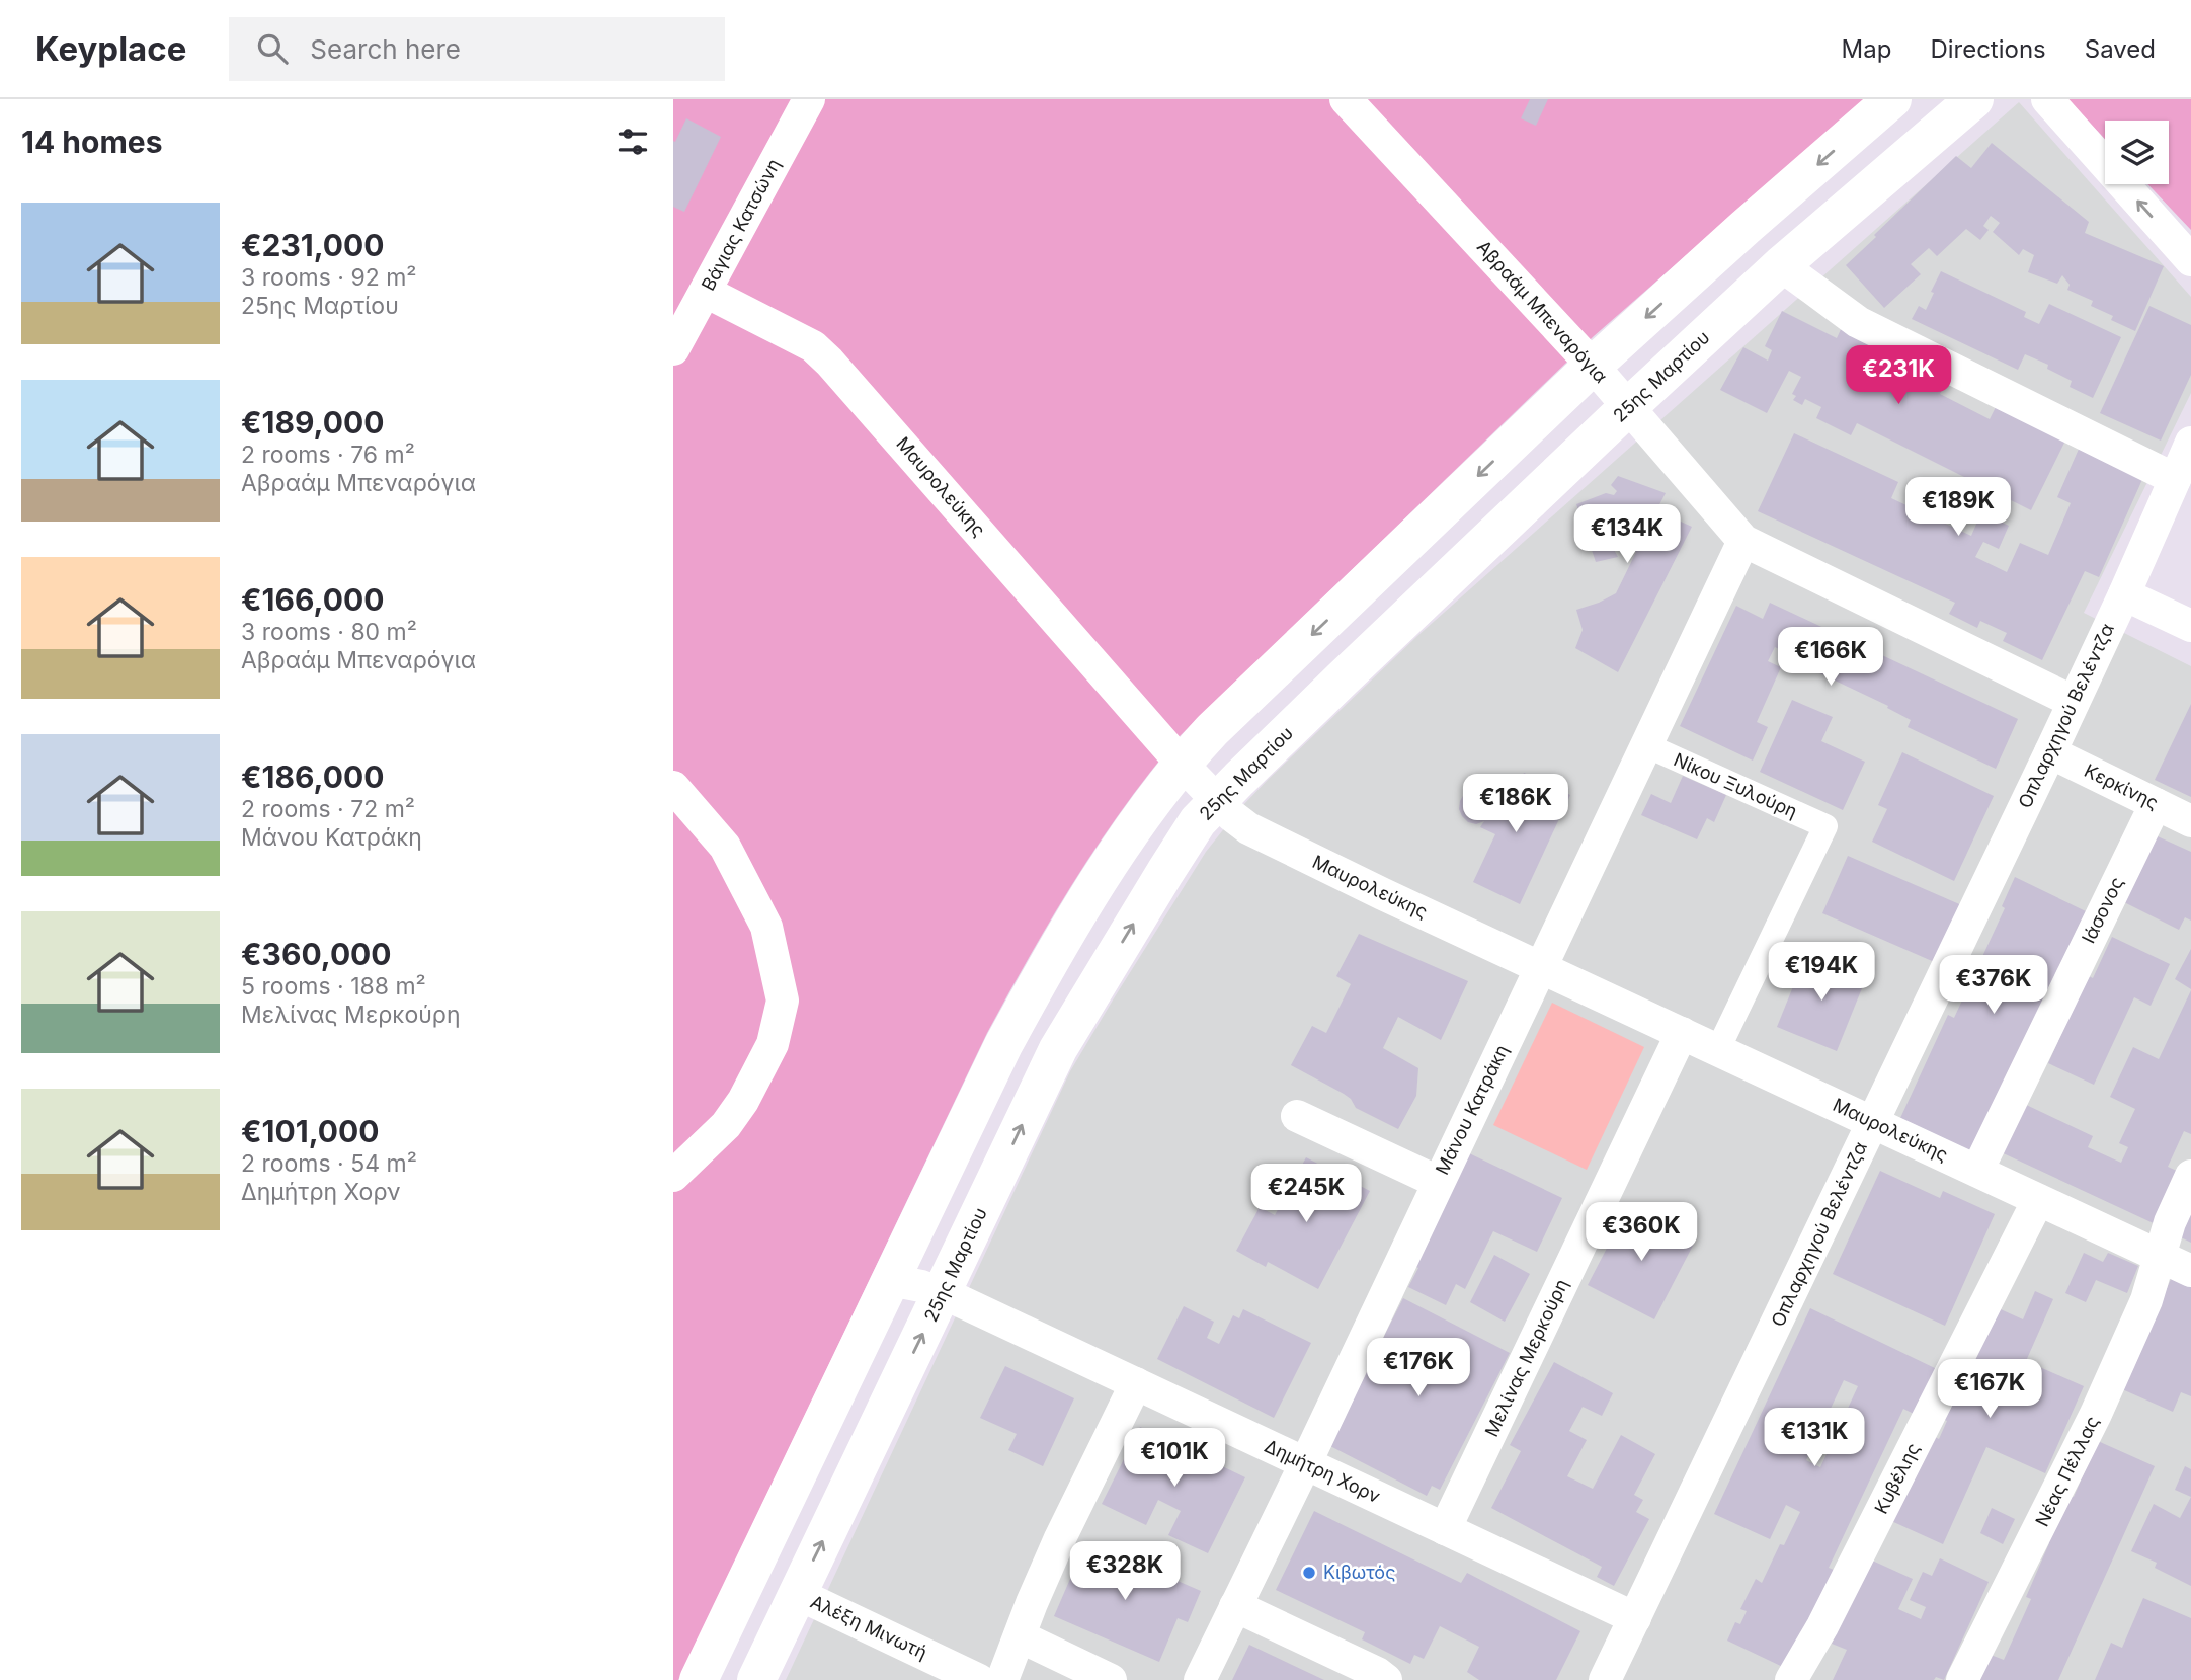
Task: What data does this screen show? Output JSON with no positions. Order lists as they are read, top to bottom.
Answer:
{
  "streets": {
    "street": [
      "Βάγιας Κατσώνη",
      "Αβραάμ Μπεναρόγια",
      "25ης Μαρτίου",
      "Μαυρολεύκης",
      "Οπλαρχηγού Βελέντζα",
      "Νίκου Ξυλούρη",
      "Κερκίνης",
      "Ιάσoνος",
      "Μάνου Κατράκη",
      "Μελίνας Μερκούρη",
      "Δημήτρη Χορν",
      "Νέας Πέλλας",
      "Κυβέλης",
      "Αλέξη Μινωτή"
    ]
  },
  "crossings": [
    ["Βάγιας Κατσώνη", "Μαυρολεύκης"],
    ["Αβραάμ Μπεναρόγια", "25ης Μαρτίου"],
    ["Αβραάμ Μπεναρόγια", "Οπλαρχηγού Βελέντζα"],
    ["Αβραάμ Μπεναρόγια", "Μάνου Κατράκη"],
    ["25ης Μαρτίου", "Μαυρολεύκης"],
    ["25ης Μαρτίου", "Δημήτρη Χορν"],
    ["25ης Μαρτίου", "Αλέξη Μινωτή"],
    ["Μαυρολεύκης", "Οπλαρχηγού Βελέντζα"],
    ["Μαυρολεύκης", "Νίκου Ξυλούρη"],
    ["Μαυρολεύκης", "Ιάσoνος"],
    ["Μαυρολεύκης", "Μάνου Κατράκη"],
    ["Μαυρολεύκης", "Μελίνας Μερκούρη"],
    ["Μαυρολεύκης", "Νέας Πέλλας"],
    ["Μαυρολεύκης", "Κυβέλης"],
    ["Οπλαρχηγού Βελέντζα", "Κερκίνης"],
    ["Οπλαρχηγού Βελέντζα", "Δημήτρη Χορν"],
    ["Νίκου Ξυλούρη", "Μάνου Κατράκη"],
    ["Κερκίνης", "Ιάσoνος"],
    ["Μάνου Κατράκη", "Δημήτρη Χορν"],
    ["Μελίνας Μερκούρη", "Δημήτρη Χορν"]
  ],
  "places": ["Κιβωτός"],
  "page": {
    "header": "Keyplace",
    "search": "Search here",
    "nav": ["Map", "Directions", "Saved"],
    "heading": "14 homes",
    "list": [
      {
        "name": "€231,000",
        "note": "3 rooms · 92 m² · 25ης Μαρτίου"
      },
      {
        "name": "€189,000",
        "note": "2 rooms · 76 m² · Αβραάμ Μπεναρόγια"
      },
      {
        "name": "€166,000",
        "note": "3 rooms · 80 m² · Αβραάμ Μπεναρόγια"
      },
      {
        "name": "€186,000",
        "note": "2 rooms · 72 m² · Μάνου Κατράκη"
      },
      {
        "name": "€360,000",
        "note": "5 rooms · 188 m² · Μελίνας Μερκούρη"
      },
      {
        "name": "€101,000",
        "note": "2 rooms · 54 m² · Δημήτρη Χορν"
      }
    ],
    "price": [
      "€231K",
      "€189K",
      "€134K",
      "€166K",
      "€186K",
      "€194K",
      "€376K",
      "€245K",
      "€360K",
      "€176K",
      "€167K",
      "€131K",
      "€101K",
      "€328K"
    ]
  }
}
